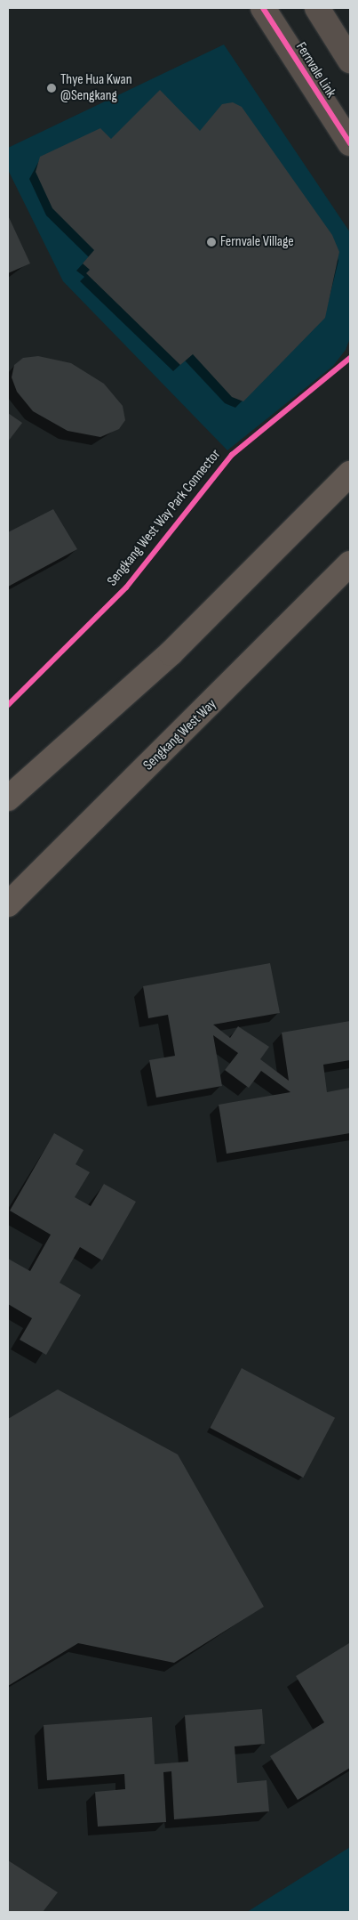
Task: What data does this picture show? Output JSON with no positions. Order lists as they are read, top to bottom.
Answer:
{
  "streets": {
    "main road": ["Sengkang West Way"],
    "street": ["Fernvale Link"],
    "cycle path": ["Sengkang West Way Park Connector"]
  },
  "places": ["Thye Hua Kwan @Sengkang", "Fernvale Village"]
}
